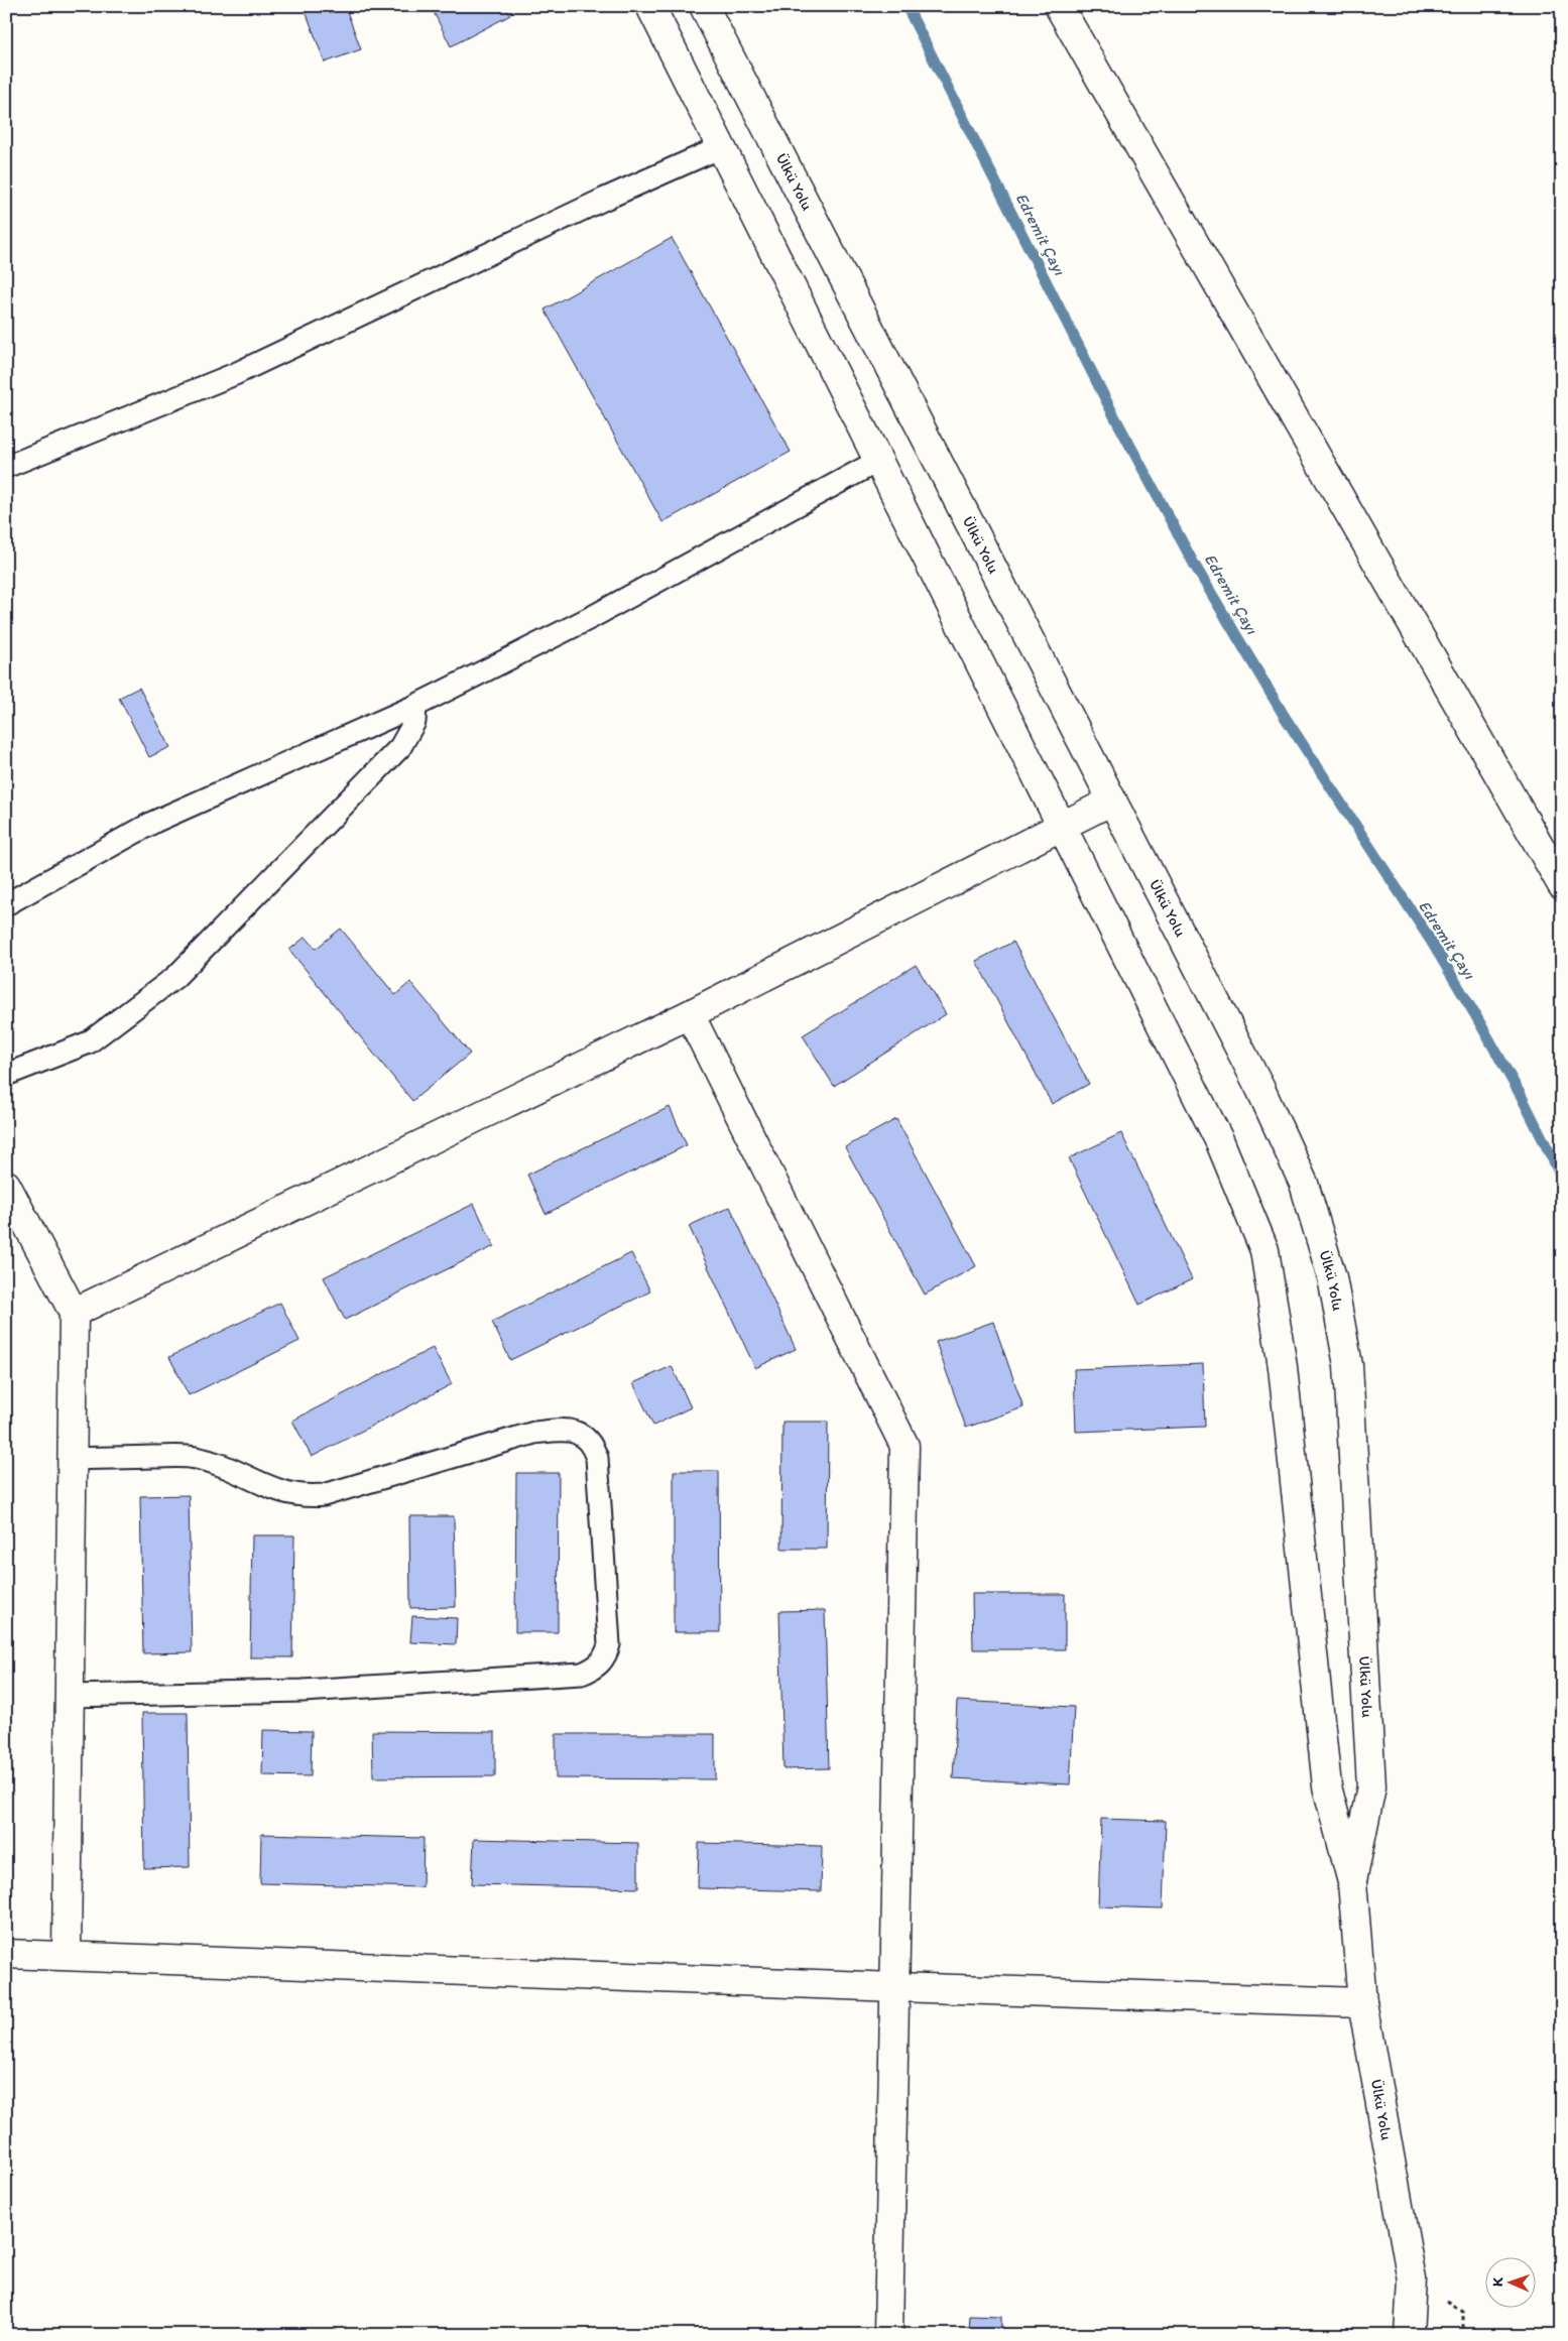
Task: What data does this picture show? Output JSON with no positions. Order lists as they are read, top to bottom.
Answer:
{
  "streets": {
    "street": ["Ülkü Yolu"]
  },
  "water": ["Edremit Çayı"],
  "north": "left"
}
